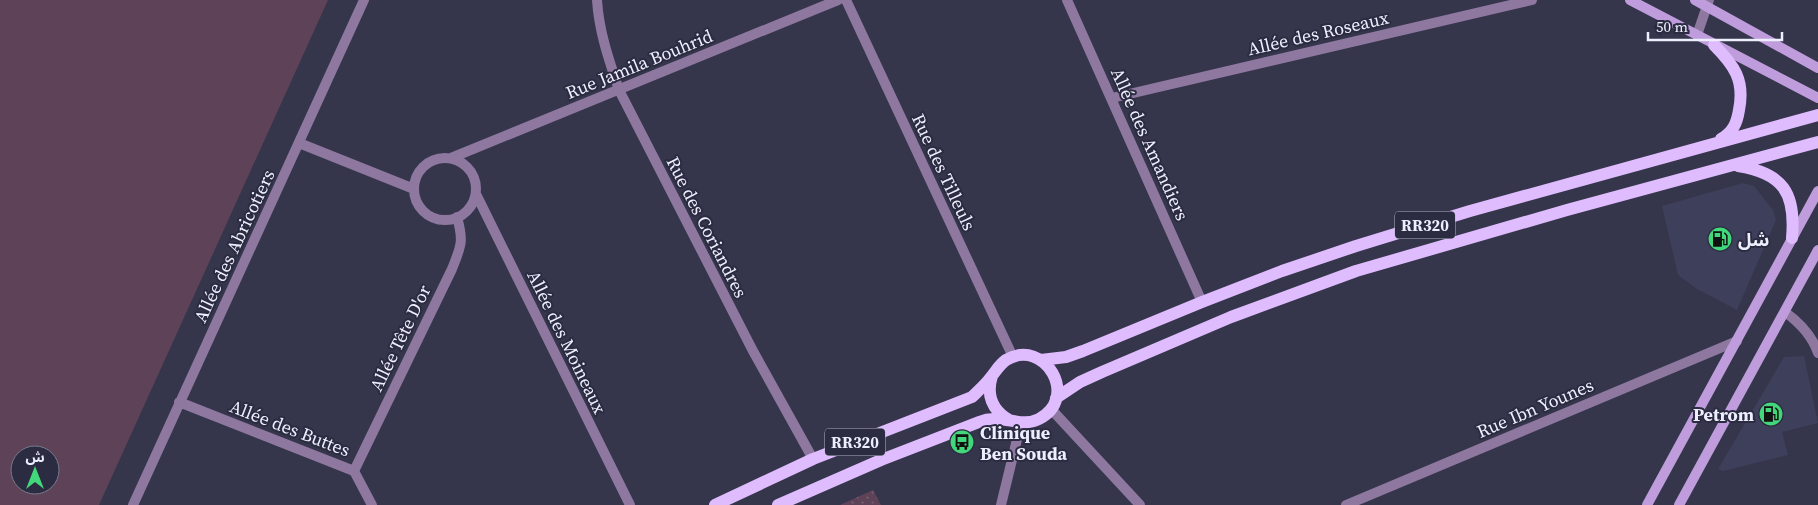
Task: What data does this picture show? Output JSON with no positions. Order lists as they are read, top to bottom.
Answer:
{
  "streets": {
    "main road": ["RR320"],
    "street": [
      "Allée des Roseaux",
      "Rue Jamila Bouhrid",
      "Allée des Amandiers",
      "Rue des Tilleuls",
      "Rue des Coriandres",
      "Allée des Abricotiers",
      "Allée Tête D'or",
      "Allée des Moineaux",
      "Rue Ibn Younes",
      "Allée des Buttes"
    ]
  },
  "crossings": [
    ["Allée des Roseaux", "Allée des Amandiers"],
    ["Rue Jamila Bouhrid", "Rue des Coriandres"],
    ["Rue Jamila Bouhrid", "Allée Tête D'or"],
    ["Rue Jamila Bouhrid", "Allée des Moineaux"],
    ["Allée des Amandiers", "RR320"],
    ["Rue des Tilleuls", "RR320"],
    ["RR320", "Rue des Coriandres"],
    ["Allée des Abricotiers", "Allée des Buttes"],
    ["Allée Tête D'or", "Allée des Moineaux"],
    ["Allée Tête D'or", "Allée des Buttes"]
  ],
  "places": {
    "fuel station": ["شل", "Petrom"],
    "bus stop": ["Clinique Ben Souda"]
  },
  "scale_bar": "50 m",
  "north": "top"
}
